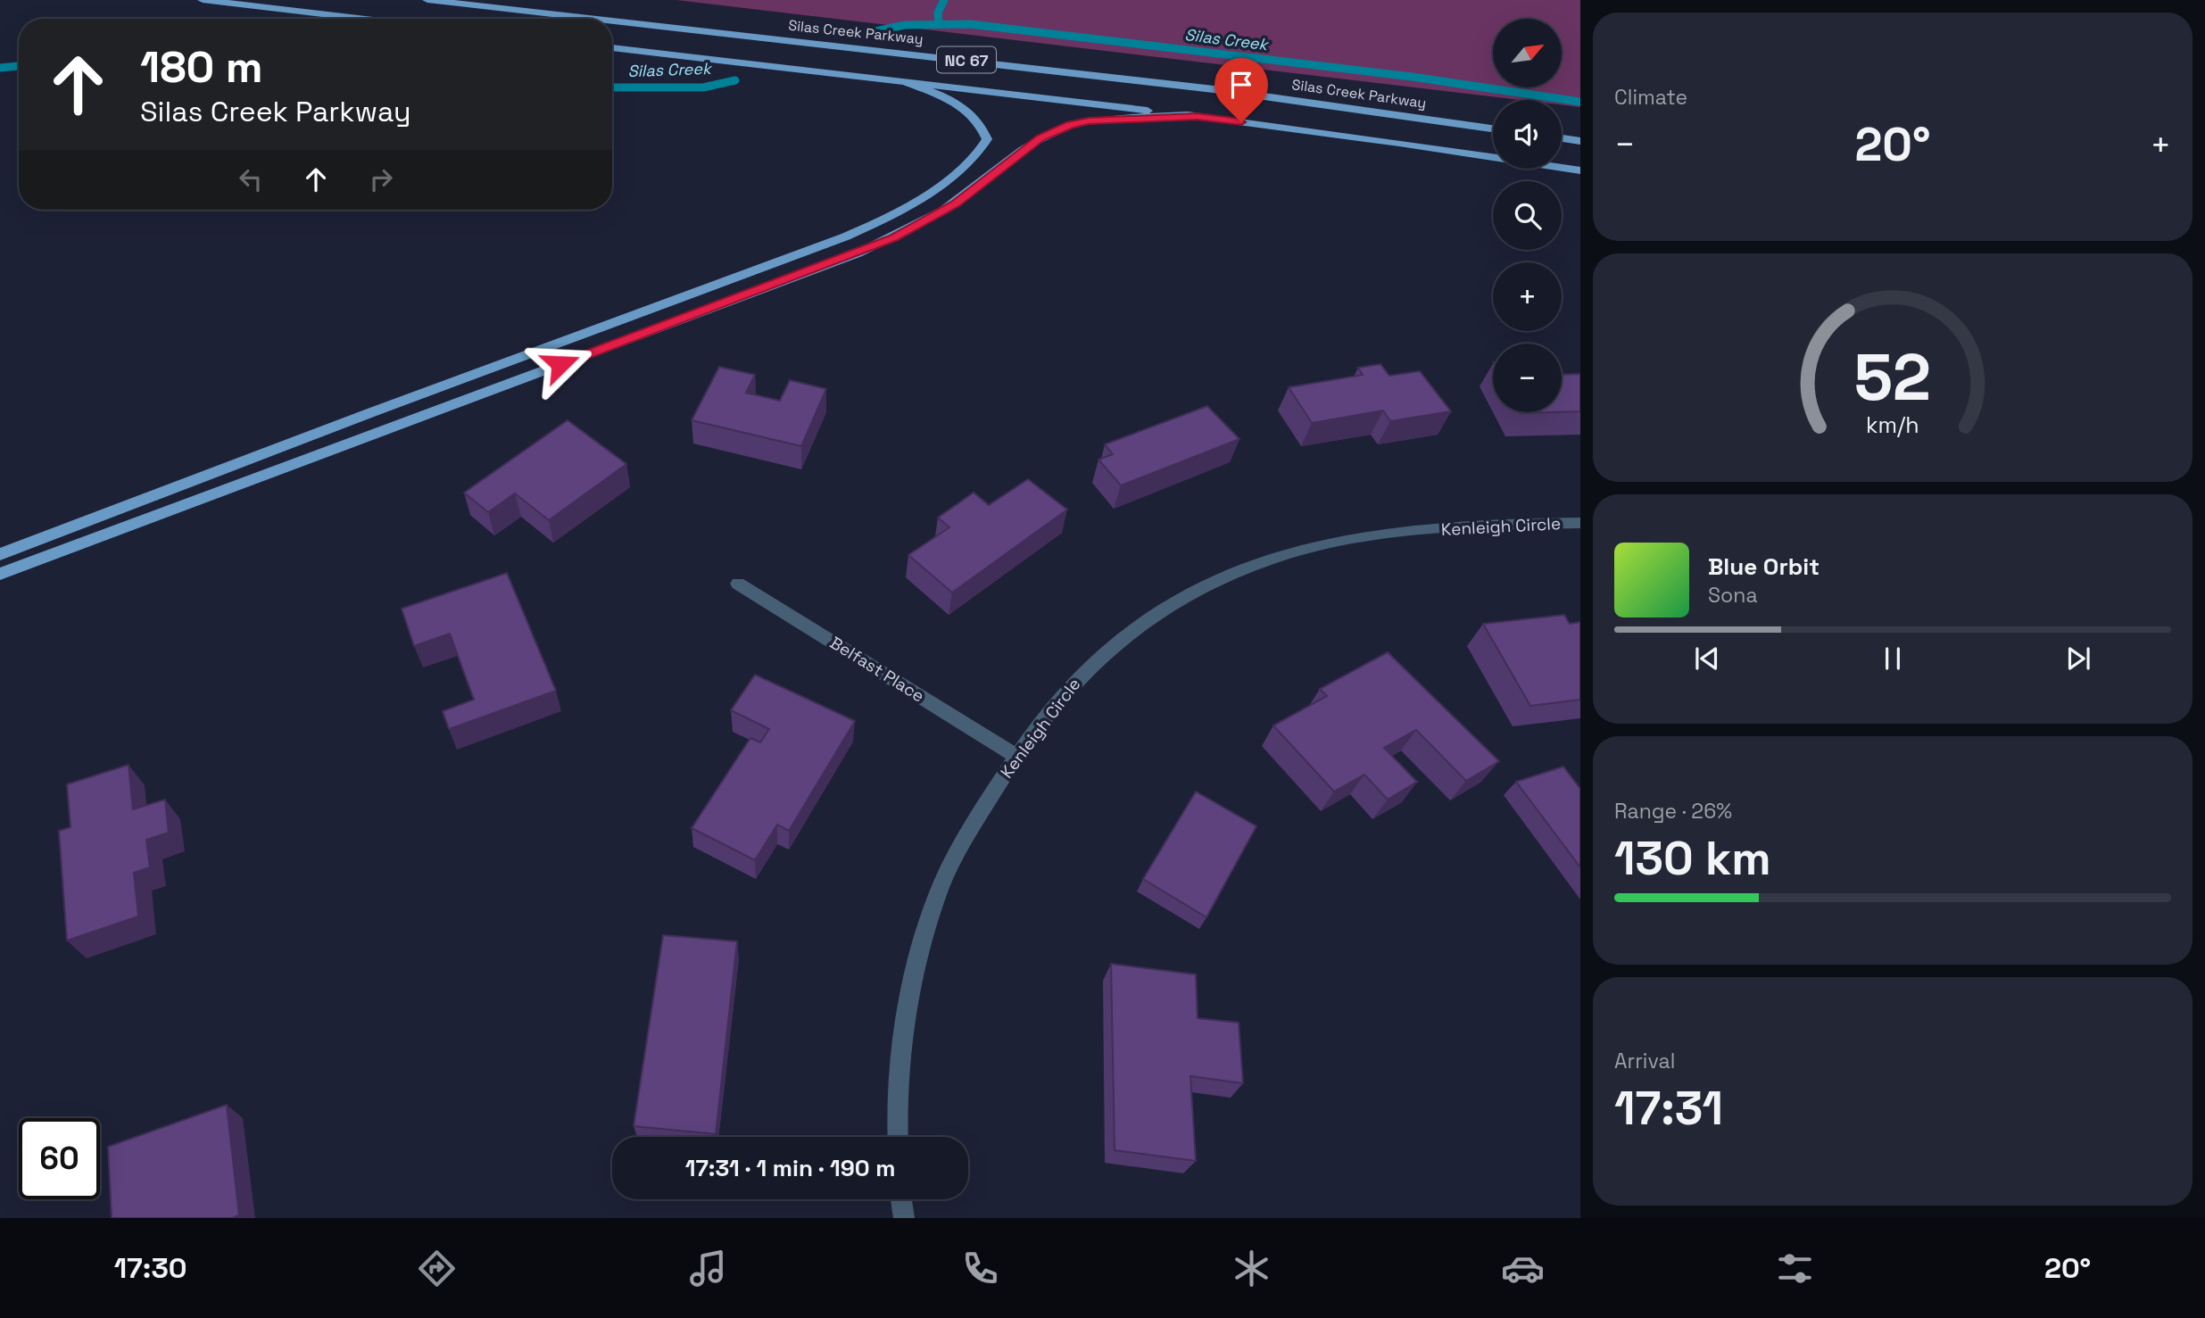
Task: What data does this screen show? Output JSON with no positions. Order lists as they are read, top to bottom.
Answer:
{
  "streets": {
    "main road": ["Silas Creek Parkway", "NC 67"],
    "street": ["Kenleigh Circle", "Belfast Place"]
  },
  "crossings": [
    ["Kenleigh Circle", "Belfast Place"]
  ],
  "water": ["Silas Creek"],
  "north": "top right",
  "page": {
    "tile": [
      "Climate",
      ["Range · 26%", "130 km"],
      ["Arrival", "17:31"]
    ],
    "map_buttons": ["+", "−"],
    "turn": ["180 m", "Silas Creek Parkway"],
    "heat": ["−", "20°", "+"],
    "song": ["Blue Orbit", "Sona"],
    "limit": "60",
    "trip": "17:31 · 1 min · 190 m",
    "tabs": ["17:30", "20°"],
    "gauge": ["52", "km/h"]
  }
}
